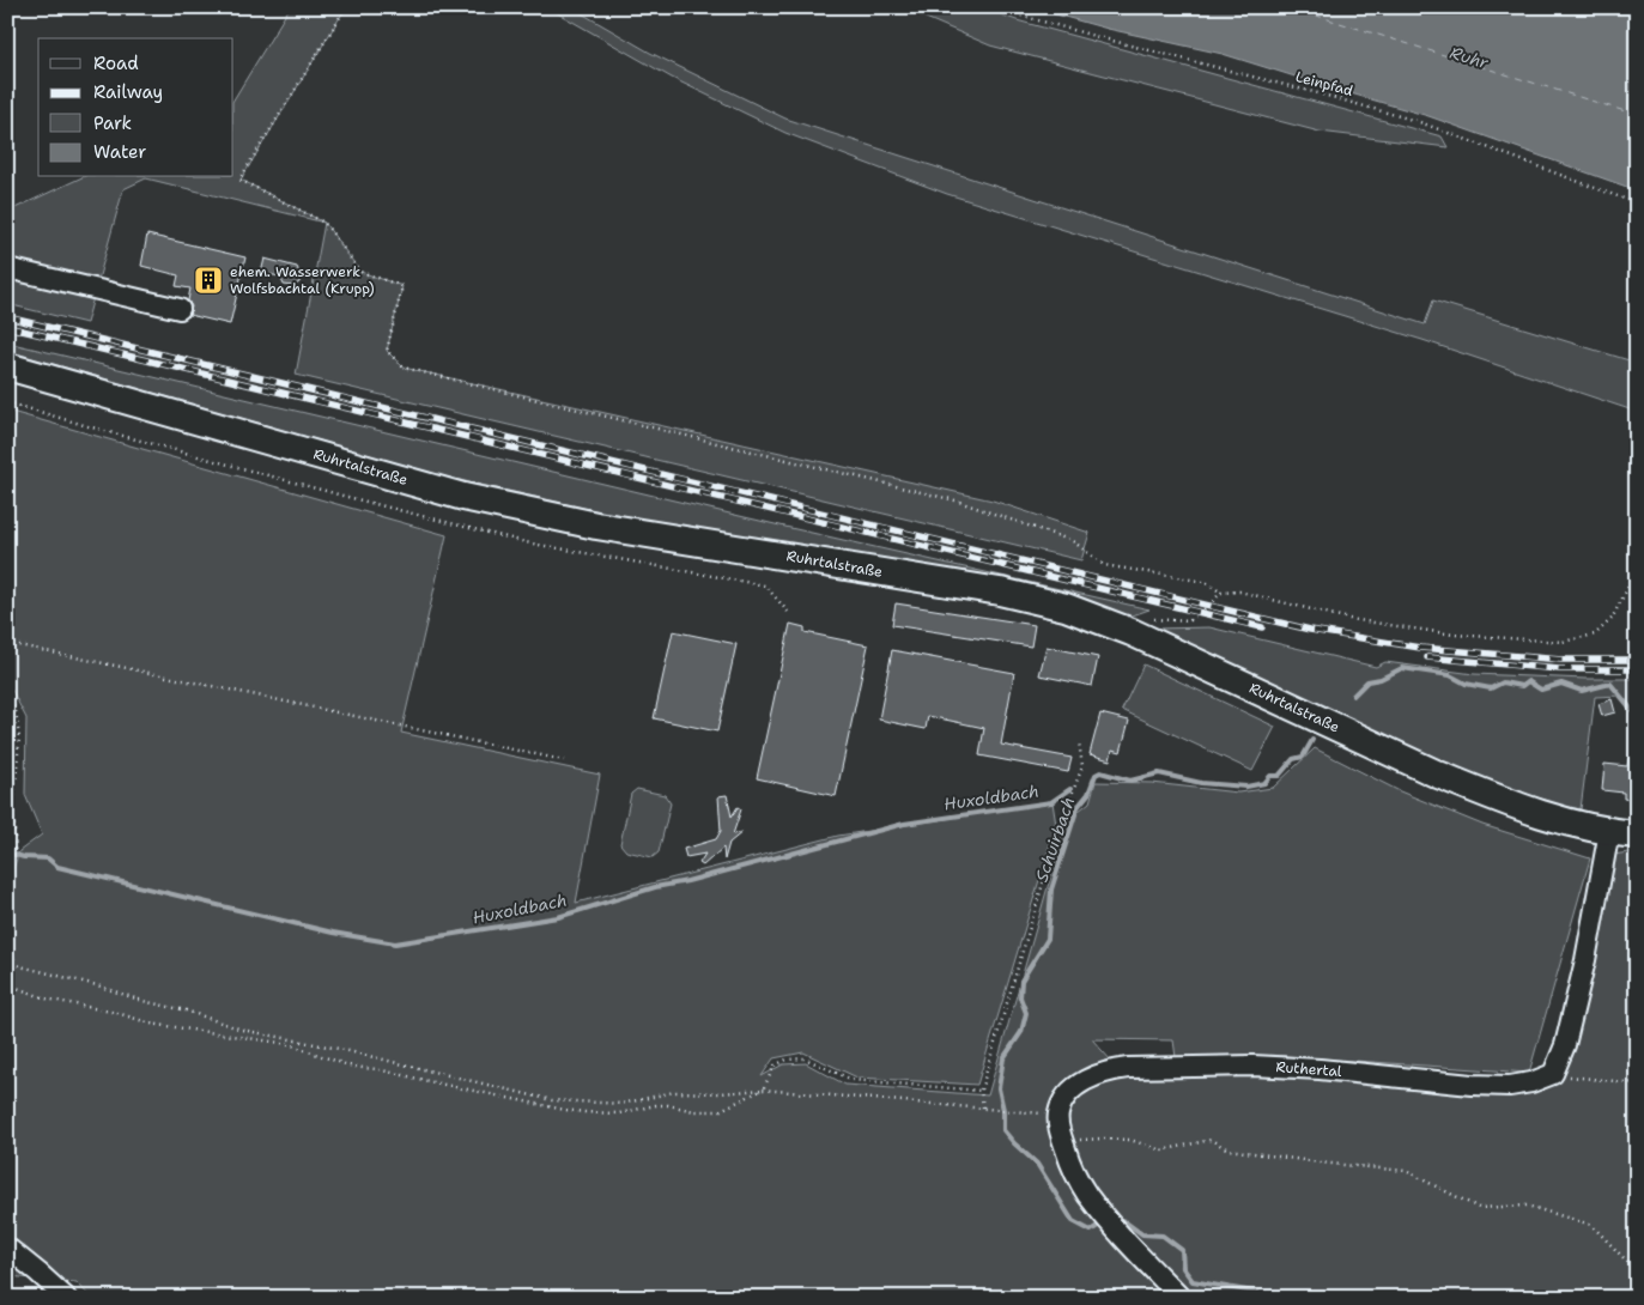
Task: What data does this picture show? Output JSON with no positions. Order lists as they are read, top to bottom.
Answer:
{
  "streets": {
    "main road": ["Ruhrtalstraße"],
    "street": ["Ruthertal"],
    "path": ["Leinpfad"]
  },
  "water": ["Ruhr", "Huxoldbach", "Schuirbach"],
  "places": {
    "building": ["ehem. Wasserwerk Wolfsbachtal (Krupp)"]
  },
  "legend": [
    "Road",
    "Railway",
    "Park",
    "Water"
  ]
}
